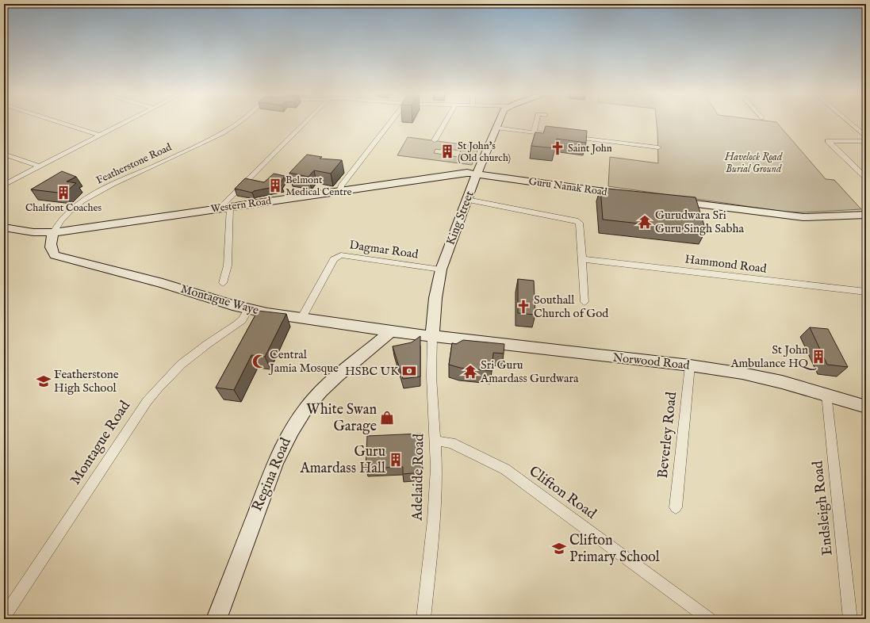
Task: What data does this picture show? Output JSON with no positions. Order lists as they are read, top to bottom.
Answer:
{
  "streets": {
    "street": [
      "Featherstone Road",
      "Guru Nanak Road",
      "Western Road",
      "King Street",
      "Dagmar Road",
      "Hammond Road",
      "Montague Waye",
      "Norwood Road",
      "Beverley Road",
      "Montague Road",
      "Regina Road",
      "Adelaide Road",
      "Clifton Road",
      "Endsleigh Road"
    ]
  },
  "crossings": [
    ["Featherstone Road", "Western Road"],
    ["Featherstone Road", "Montague Waye"],
    ["Guru Nanak Road", "Western Road"],
    ["Guru Nanak Road", "King Street"],
    ["Western Road", "King Street"],
    ["Western Road", "Montague Waye"],
    ["King Street", "Dagmar Road"],
    ["King Street", "Montague Waye"],
    ["King Street", "Norwood Road"],
    ["King Street", "Adelaide Road"],
    ["Dagmar Road", "Montague Waye"],
    ["Montague Waye", "Norwood Road"],
    ["Montague Waye", "Montague Road"],
    ["Montague Waye", "Regina Road"],
    ["Montague Waye", "Adelaide Road"],
    ["Norwood Road", "Beverley Road"],
    ["Norwood Road", "Adelaide Road"],
    ["Norwood Road", "Endsleigh Road"],
    ["Adelaide Road", "Clifton Road"]
  ],
  "parks": ["Havelock Road Burial Ground"],
  "places": {
    "church": ["Saint John", "Southall Church of God"],
    "building": [
      "St John's (Old church)",
      "Belmont Medical Centre",
      "Chalfont Coaches",
      "St John Ambulance HQ",
      "Guru Amardass Hall"
    ],
    "temple": ["Gurudwara Sri Guru Singh Sabha", "Sri Guru Amardass Gurdwara"],
    "mosque": ["Central Jamia Mosque"],
    "bank": ["HSBC UK"],
    "school or university": ["Featherstone High School", "Clifton Primary School"],
    "shop": ["White Swan Garage"]
  }
}
